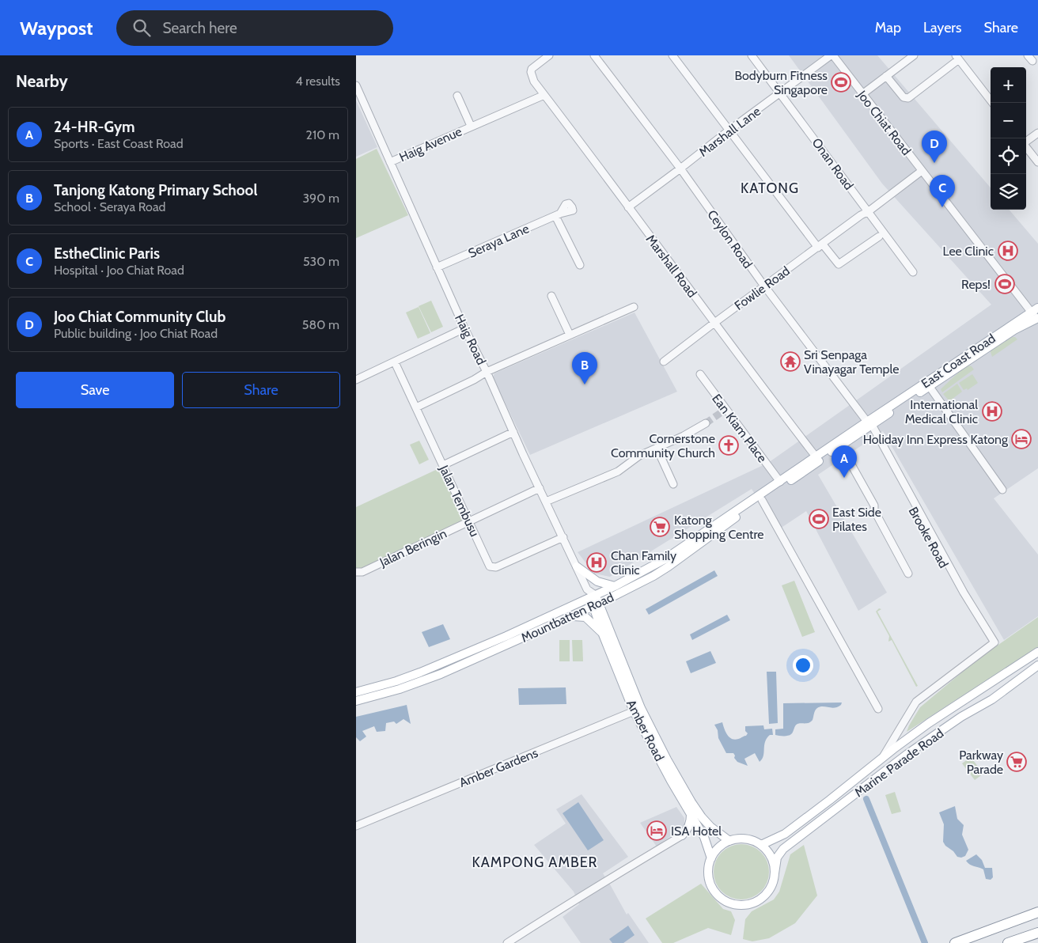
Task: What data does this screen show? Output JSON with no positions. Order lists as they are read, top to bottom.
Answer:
{
  "streets": {
    "main road": [
      "East Coast Road",
      "Mountbatten Road",
      "Amber Road",
      "Marine Parade Road"
    ],
    "street": [
      "Joo Chiat Road",
      "Marshall Lane",
      "Haig Avenue",
      "Onan Road",
      "Ceylon Road",
      "Seraya Lane",
      "Marshall Road",
      "Fowlie Road",
      "Haig Road",
      "Ean Kiam Place",
      "Jalan Tembusu",
      "Brooke Road",
      "Jalan Beringin",
      "Amber Gardens"
    ]
  },
  "crossings": [
    ["Joo Chiat Road", "Marshall Lane"],
    ["Joo Chiat Road", "Fowlie Road"],
    ["Joo Chiat Road", "East Coast Road"],
    ["Marshall Lane", "Onan Road"],
    ["Marshall Lane", "Ceylon Road"],
    ["Marshall Lane", "Marshall Road"],
    ["Haig Avenue", "Marshall Road"],
    ["Haig Avenue", "Haig Road"],
    ["Onan Road", "Fowlie Road"],
    ["Ceylon Road", "Fowlie Road"],
    ["Ceylon Road", "East Coast Road"],
    ["Ceylon Road", "Brooke Road"],
    ["Seraya Lane", "Haig Road"],
    ["Marshall Road", "Fowlie Road"],
    ["Marshall Road", "East Coast Road"],
    ["Haig Road", "Jalan Tembusu"],
    ["Haig Road", "Jalan Beringin"],
    ["Haig Road", "Mountbatten Road"],
    ["Haig Road", "Amber Road"],
    ["East Coast Road", "Ean Kiam Place"],
    ["East Coast Road", "Brooke Road"],
    ["East Coast Road", "Mountbatten Road"],
    ["Jalan Tembusu", "Jalan Beringin"],
    ["Brooke Road", "Marine Parade Road"],
    ["Mountbatten Road", "Amber Road"],
    ["Amber Road", "Marine Parade Road"],
    ["Amber Road", "Amber Gardens"]
  ],
  "districts": ["KATONG", "KAMPONG AMBER"],
  "places": {
    "sports": ["Bodyburn Fitness Singapore", "Reps!", "East Side Pilates"],
    "hospital": ["Lee Clinic", "International Medical Clinic", "Chan Family Clinic"],
    "temple": ["Sri Senpaga Vinayagar Temple"],
    "hotel": ["Holiday Inn Express Katong", "ISA Hotel"],
    "church": ["Cornerstone Community Church"],
    "supermarket": ["Katong Shopping Centre", "Parkway Parade"]
  },
  "page": {
    "header": "Waypost",
    "search": "Search here",
    "nav": ["Map", "Layers", "Share"],
    "heading": ["Nearby", "4 results"],
    "map_buttons": ["+", "−"],
    "list": [
      {
        "mark": "A",
        "name": "24-HR-Gym",
        "note": "Sports · East Coast Road",
        "value": "210 m"
      },
      {
        "mark": "B",
        "name": "Tanjong Katong Primary School",
        "note": "School · Seraya Road",
        "value": "390 m"
      },
      {
        "mark": "C",
        "name": "EstheClinic Paris",
        "note": "Hospital · Joo Chiat Road",
        "value": "530 m"
      },
      {
        "mark": "D",
        "name": "Joo Chiat Community Club",
        "note": "Public building · Joo Chiat Road",
        "value": "580 m"
      }
    ],
    "pins": [
      "D",
      "C",
      "B",
      "A"
    ],
    "buttons": ["Save", "Share"]
  }
}
